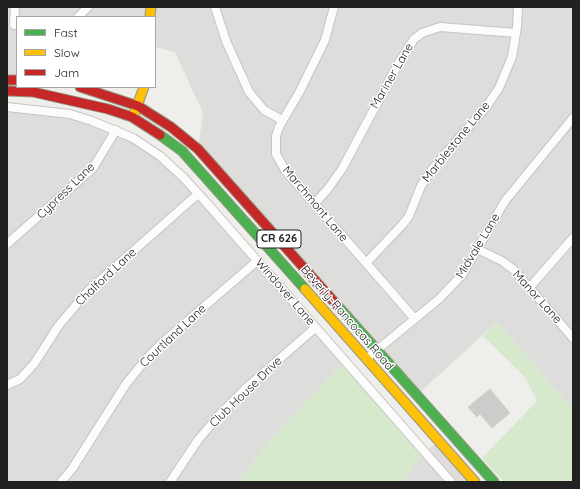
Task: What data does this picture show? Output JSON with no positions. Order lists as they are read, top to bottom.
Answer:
{
  "streets": {
    "main road": ["CR 626", "Beverly-Rancocas Road"],
    "street": [
      "Mariner Lane",
      "Marblestone Lane",
      "Cypress Lane",
      "Marchmont Lane",
      "Midvale Lane",
      "Chalford Lane",
      "Windover Lane",
      "Manor Lane",
      "Courtland Lane",
      "Club House Drive"
    ]
  },
  "crossings": [
    ["Mariner Lane", "Marblestone Lane"],
    ["Mariner Lane", "Marchmont Lane"],
    ["Marblestone Lane", "Marchmont Lane"],
    ["Cypress Lane", "Windover Lane"],
    ["Marchmont Lane", "Midvale Lane"],
    ["Midvale Lane", "Manor Lane"],
    ["Midvale Lane", "Beverly-Rancocas Road"],
    ["Chalford Lane", "Windover Lane"],
    ["Windover Lane", "Courtland Lane"],
    ["Windover Lane", "Club House Drive"]
  ],
  "legend": ["Fast", "Slow", "Jam"]
}
